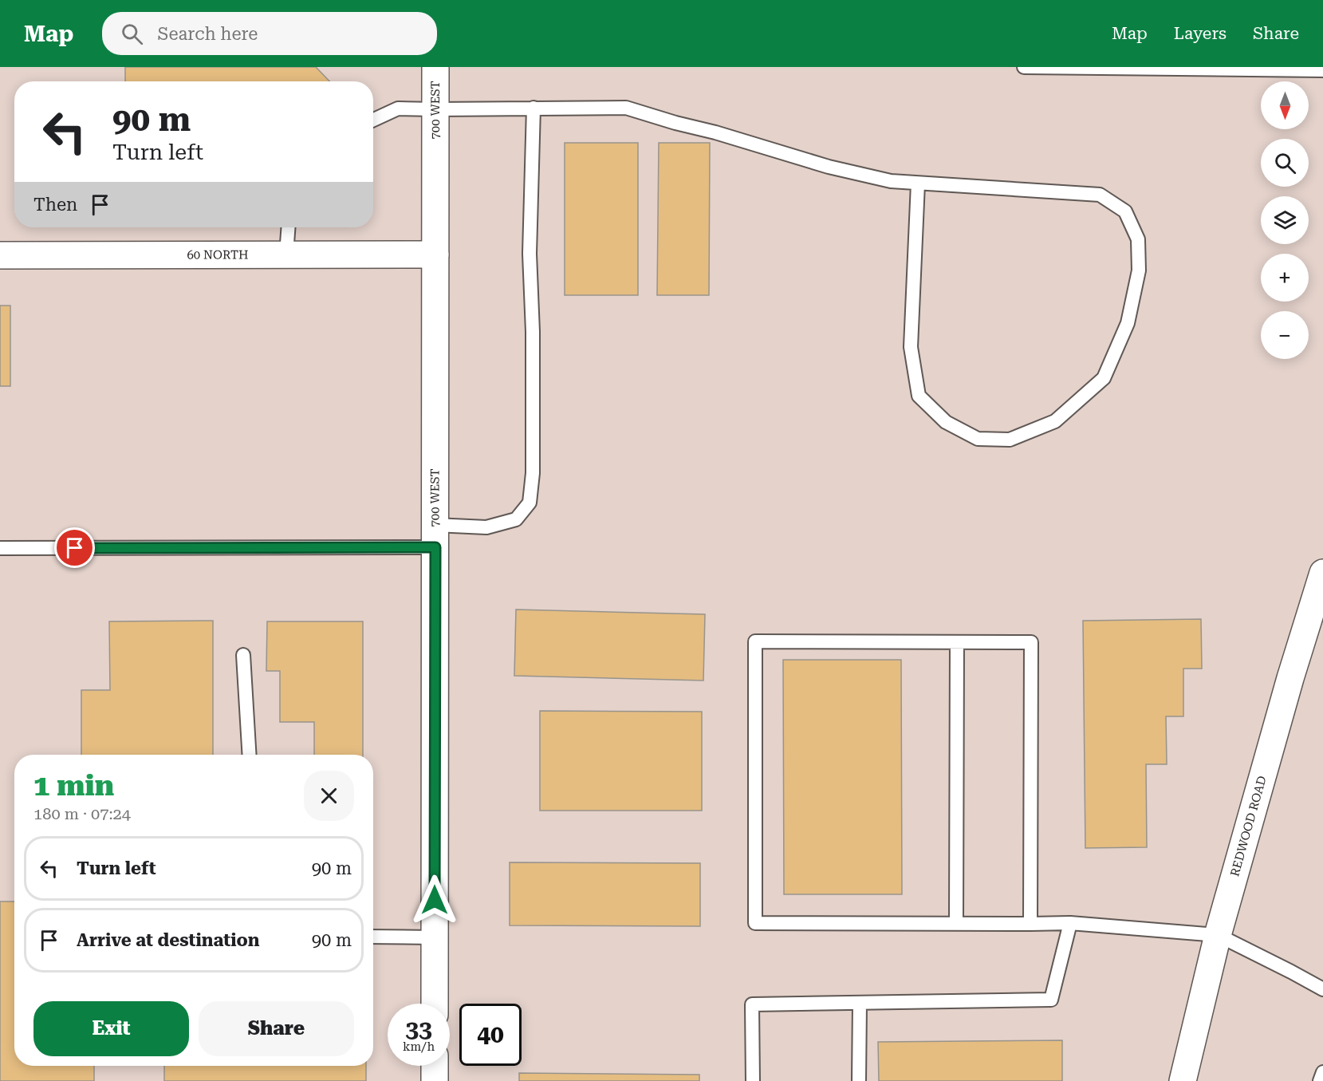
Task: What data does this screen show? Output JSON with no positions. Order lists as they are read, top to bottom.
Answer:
{
  "streets": {
    "street": ["700 WEST", "60 NORTH", "REDWOOD ROAD"]
  },
  "crossings": [
    ["700 WEST", "60 NORTH"]
  ],
  "north": "bottom",
  "page": {
    "header": "Map",
    "search": "Search here",
    "nav": ["Map", "Layers", "Share"],
    "map_buttons": ["+", "−"],
    "turn": ["90 m", "Turn left"],
    "then": "Then",
    "heading": ["1 min", "180 m · 07:24"],
    "list": [
      {
        "name": "Turn left",
        "value": "90 m"
      },
      {
        "name": "Arrive at destination",
        "value": "90 m"
      }
    ],
    "buttons": ["Exit", "Share"],
    "speed": "33 km/h",
    "limit": "40"
  }
}
